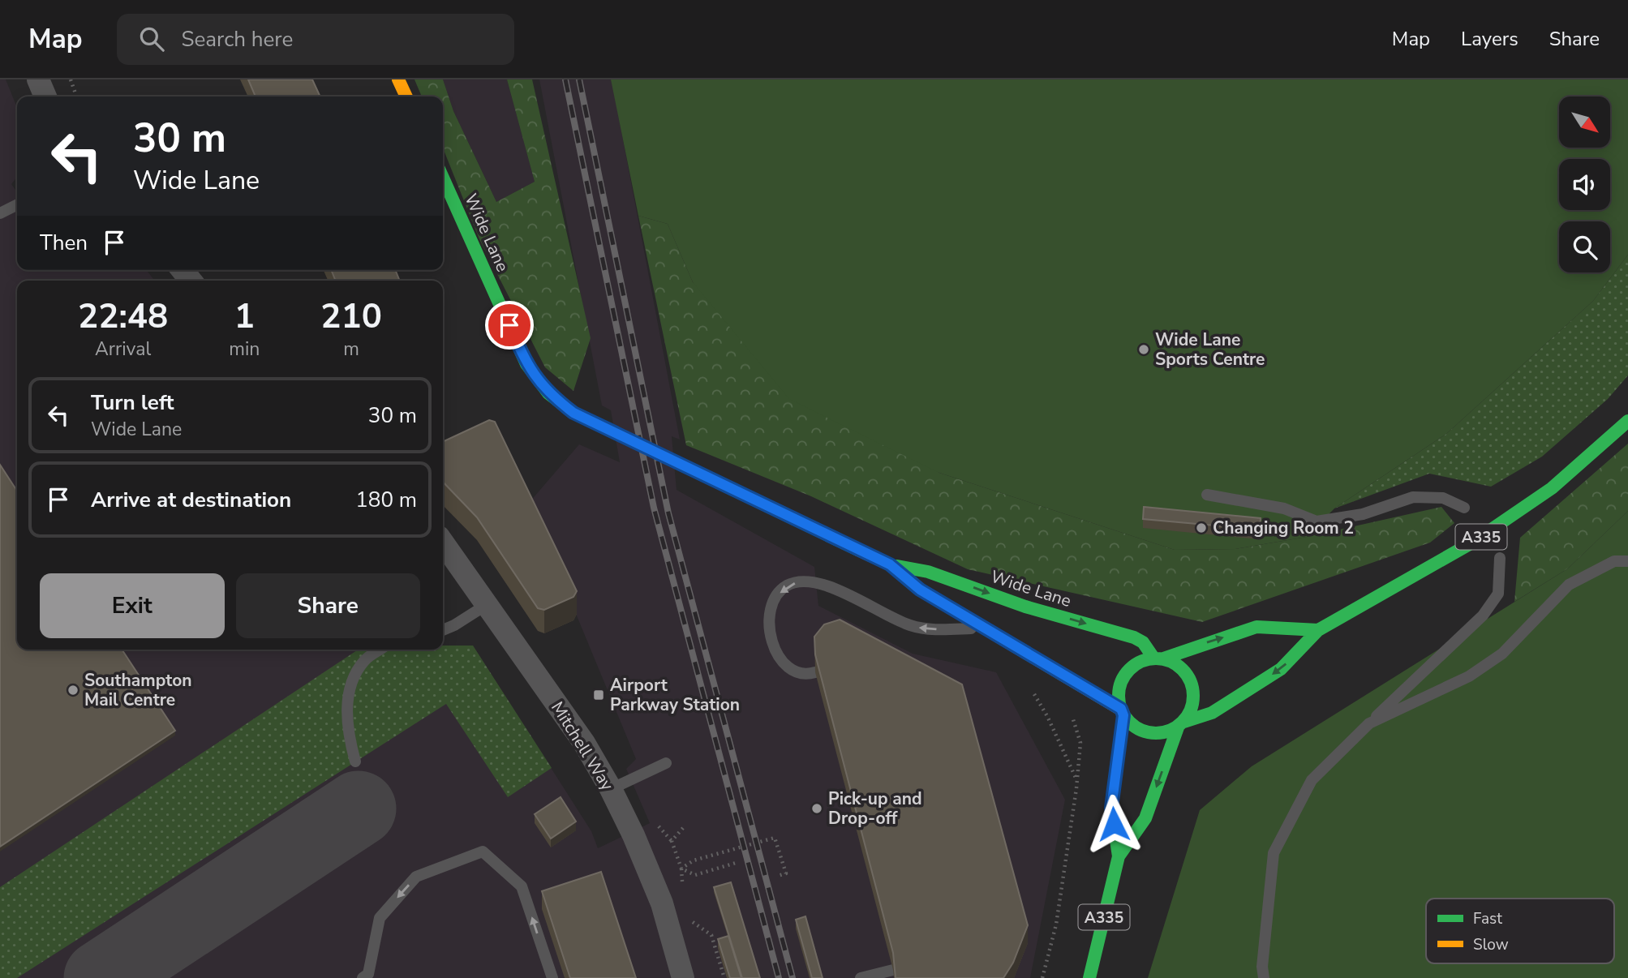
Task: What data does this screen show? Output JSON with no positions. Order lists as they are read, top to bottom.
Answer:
{
  "streets": {
    "main road": ["Wide Lane", "A335"],
    "street": ["Mitchell Way"]
  },
  "crossings": [
    ["Wide Lane", "A335"]
  ],
  "places": {
    "other": [
      "Wide Lane Sports Centre",
      "Changing Room 2",
      "Southampton Mail Centre",
      "Pick-up and Drop-off"
    ],
    "transit": ["Airport Parkway Station"]
  },
  "legend": ["Fast", "Slow"],
  "north": "bottom right",
  "page": {
    "header": "Map",
    "search": "Search here",
    "nav": ["Map", "Layers", "Share"],
    "turn": ["30 m", "Wide Lane"],
    "then": "Then",
    "eta": [
      "22:48",
      "Arrival",
      "1",
      "min",
      "210",
      "m"
    ],
    "list": [
      {
        "name": "Turn left",
        "note": "Wide Lane",
        "value": "30 m"
      },
      {
        "name": "Arrive at destination",
        "value": "180 m"
      }
    ],
    "buttons": ["Exit", "Share"]
  }
}
